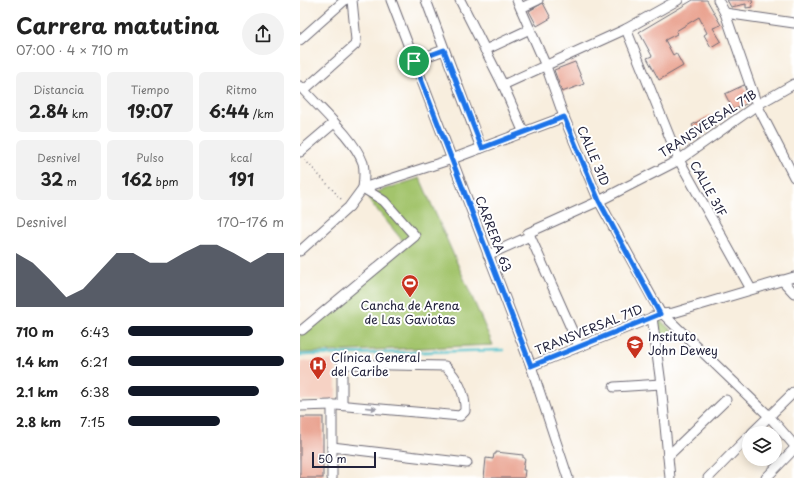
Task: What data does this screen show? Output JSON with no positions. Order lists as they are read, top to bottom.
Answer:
{
  "streets": {
    "street": [
      "TRANSVERSAL 71B",
      "CALLE 31D",
      "CALLE 31F",
      "CARRERA 63",
      "TRANSVERSAL 71D"
    ]
  },
  "crossings": [
    ["TRANSVERSAL 71B", "CALLE 31D"],
    ["TRANSVERSAL 71B", "CALLE 31F"],
    ["TRANSVERSAL 71B", "CARRERA 63"],
    ["CALLE 31D", "TRANSVERSAL 71D"],
    ["CALLE 31F", "TRANSVERSAL 71D"],
    ["CARRERA 63", "TRANSVERSAL 71D"]
  ],
  "places": {
    "sports": ["Cancha de Arena de Las Gaviotas"],
    "school or university": ["Instituto John Dewey"],
    "hospital": ["Clínica General del Caribe"]
  },
  "scale_bar": "50 m",
  "page": {
    "heading": ["Carrera matutina", "07:00 · 4 × 710 m"],
    "stats": [
      ["Distancia", "2.84 km"],
      ["Tiempo", "19:07"],
      ["Ritmo", "6:44 /km"],
      ["Desnivel", "32 m"],
      ["Pulso", "162 bpm"],
      ["kcal", "191"]
    ],
    "chart": ["Desnivel", "170–176 m"],
    "list": [
      {
        "name": "710 m",
        "note": "6:43"
      },
      {
        "name": "1.4 km",
        "note": "6:21"
      },
      {
        "name": "2.1 km",
        "note": "6:38"
      },
      {
        "name": "2.8 km",
        "note": "7:15"
      }
    ],
    "scale": "50 m"
  }
}
